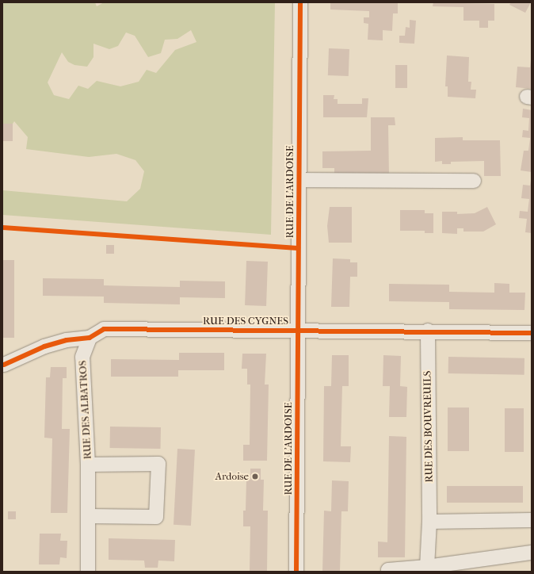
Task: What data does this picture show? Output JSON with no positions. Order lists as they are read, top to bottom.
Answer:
{
  "streets": {
    "street": [
      "RUE DE L'ARDOISE",
      "RUE DES CYGNES",
      "RUE DES ALBATROS",
      "RUE DES BOUVREUILS"
    ]
  },
  "crossings": [
    ["RUE DE L'ARDOISE", "RUE DES CYGNES"],
    ["RUE DES CYGNES", "RUE DES ALBATROS"],
    ["RUE DES CYGNES", "RUE DES BOUVREUILS"]
  ],
  "places": ["Ardoise"]
}
